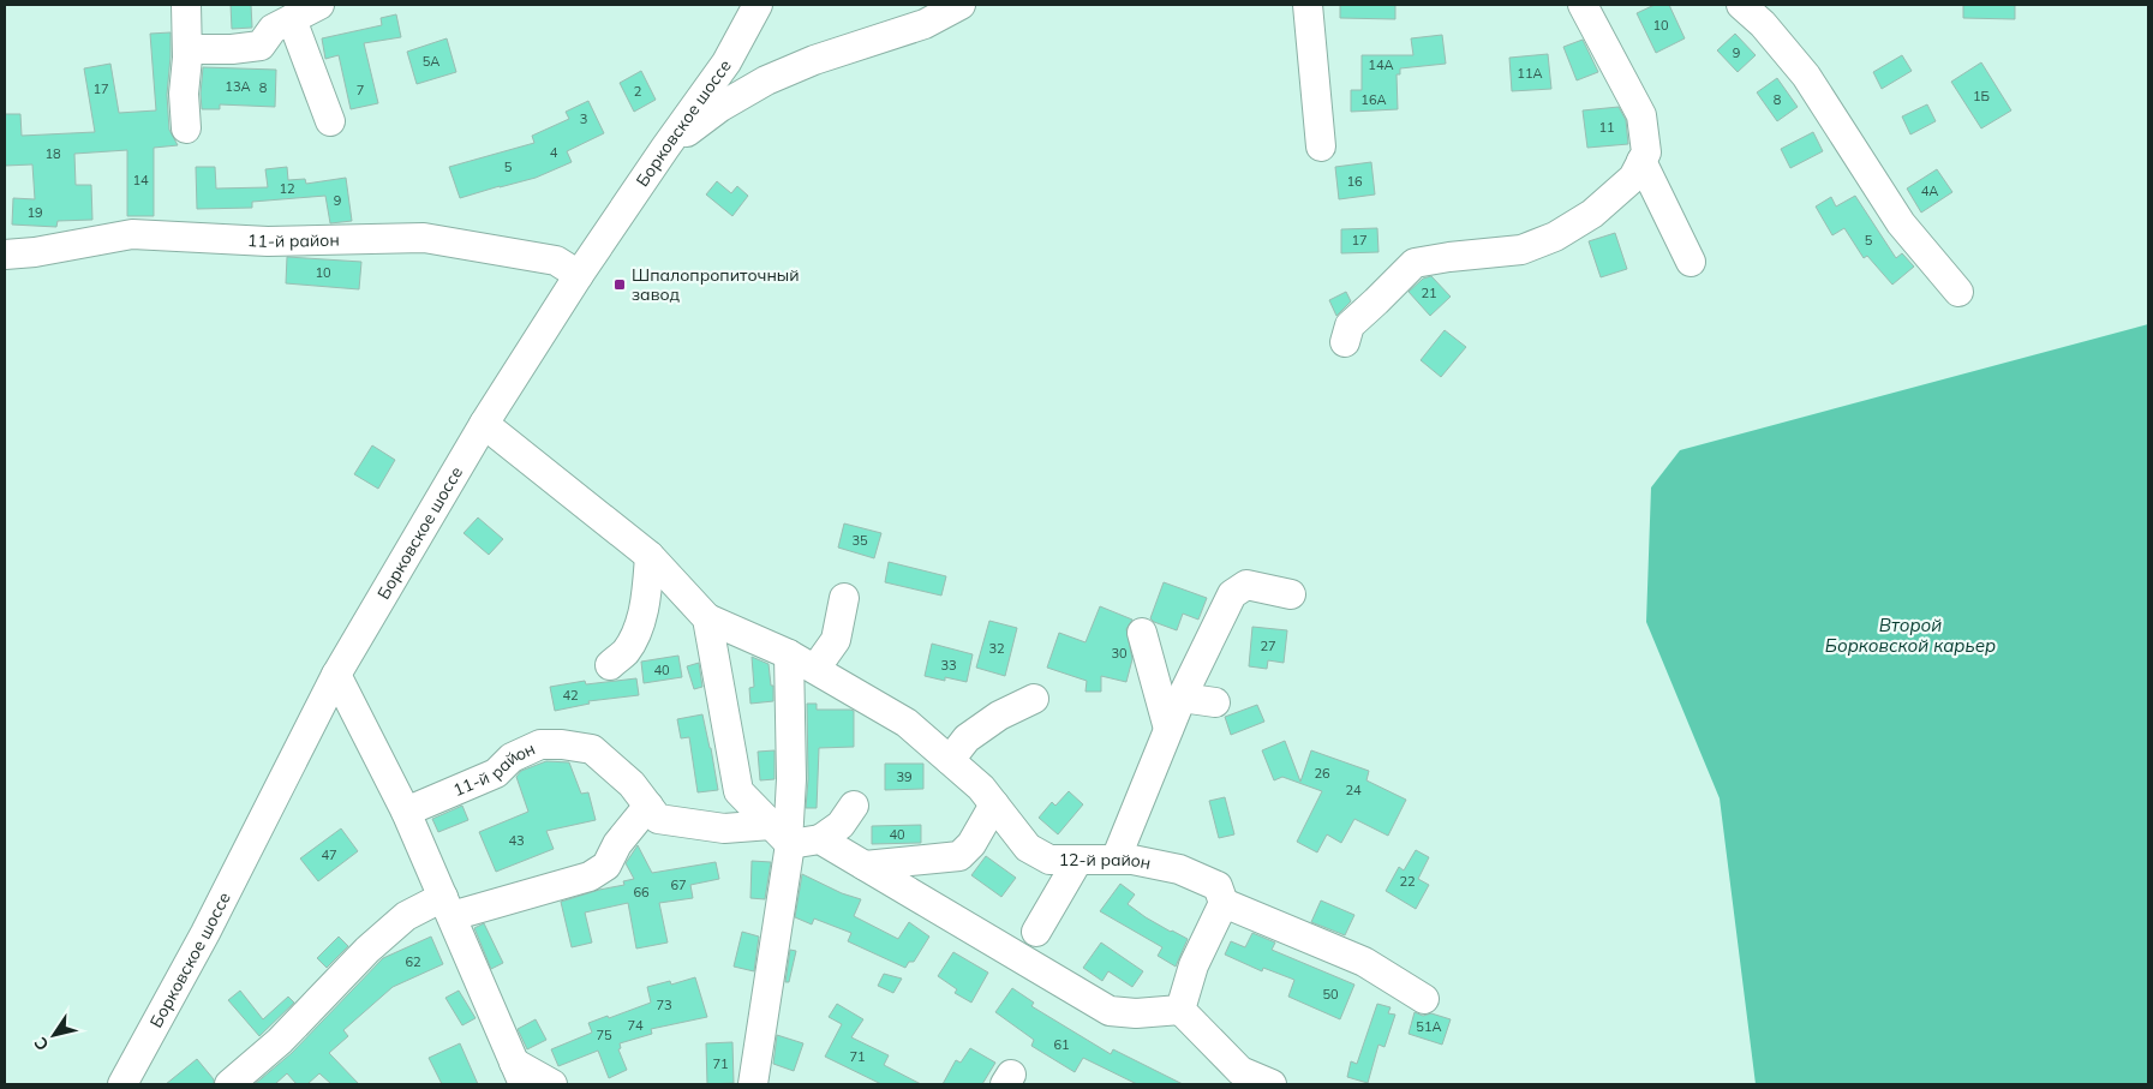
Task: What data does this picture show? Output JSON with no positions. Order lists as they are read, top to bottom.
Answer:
{
  "streets": {
    "street": ["Борковское шоссе", "11-й район", "12-й район"]
  },
  "crossings": [
    ["Борковское шоссе", "11-й район"]
  ],
  "water": ["Второй Борковской карьер"],
  "places": {
    "transit": ["Шпалопропиточный завод"]
  },
  "house_numbers": [
    "10",
    "9",
    "5А",
    "14А",
    "11А",
    "13А",
    "8",
    "17",
    "7",
    "2",
    "1Б",
    "16А",
    "8",
    "3",
    "11",
    "4",
    "18",
    "5",
    "14",
    "16",
    "12",
    "4А",
    "9",
    "19",
    "17",
    "5",
    "10",
    "21",
    "35",
    "27",
    "32",
    "30",
    "33",
    "40",
    "42",
    "26",
    "39",
    "24",
    "40",
    "43",
    "47",
    "22",
    "67",
    "66",
    "62",
    "50",
    "73",
    "74",
    "51А",
    "75",
    "61",
    "71",
    "71"
  ],
  "north": "bottom left"
}
